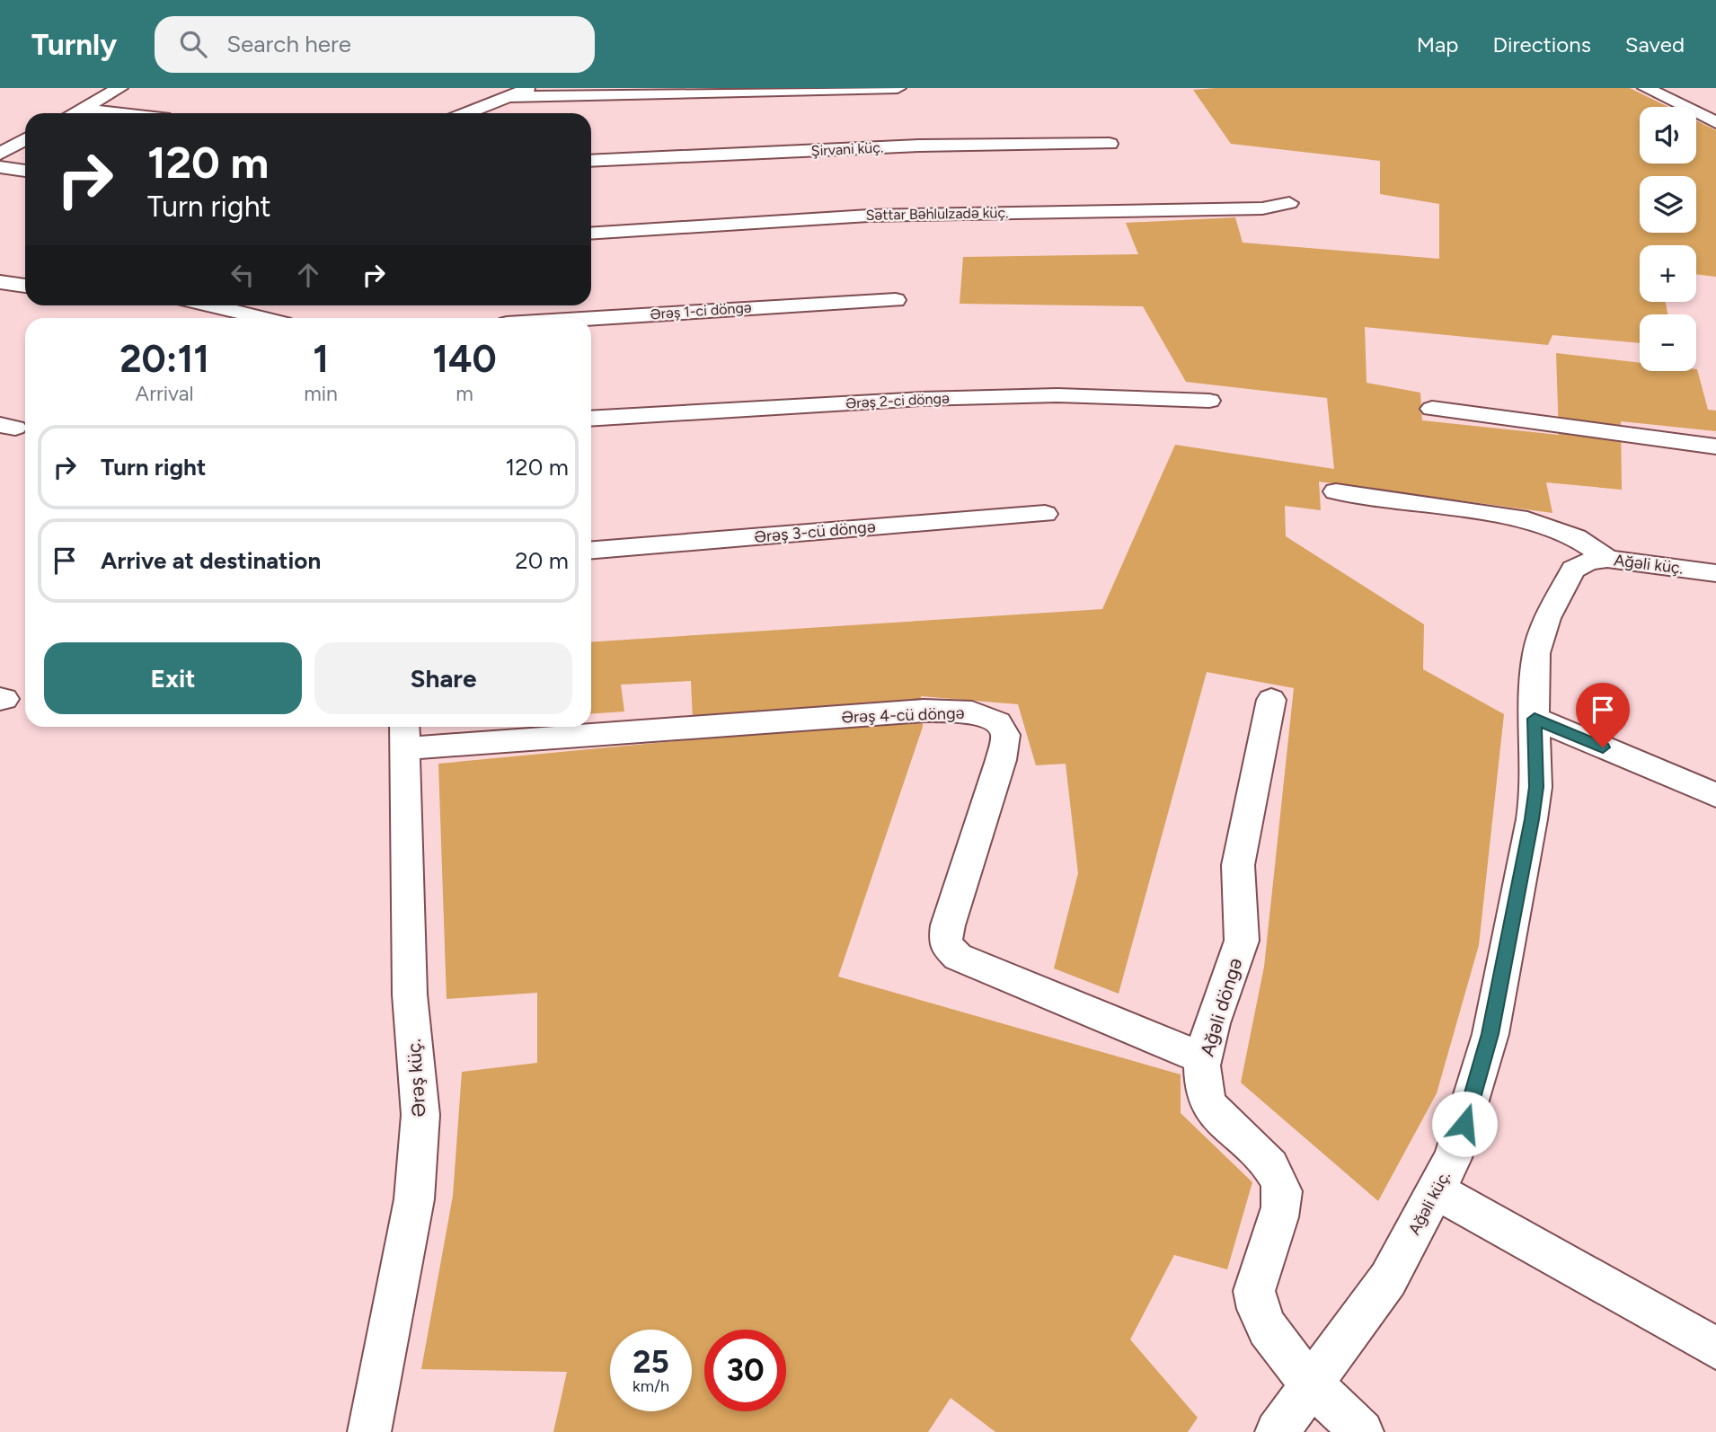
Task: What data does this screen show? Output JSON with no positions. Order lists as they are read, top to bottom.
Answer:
{
  "streets": {
    "street": [
      "Şirvani küç.",
      "Səttar Bəhlulzadə küç.",
      "Ərəş 1-ci döngə",
      "Ərəş 2-ci döngə",
      "Ərəş 3-cü döngə",
      "Ağəli küç.",
      "Ərəş 4-cü döngə",
      "Ağəli döngə",
      "Ərəş küç."
    ]
  },
  "crossings": [
    ["Ağəli küç.", "Ağəli döngə"],
    ["Ərəş 4-cü döngə", "Ağəli döngə"],
    ["Ərəş 4-cü döngə", "Ərəş küç."]
  ],
  "page": {
    "header": "Turnly",
    "search": "Search here",
    "nav": ["Map", "Directions", "Saved"],
    "map_buttons": ["+", "−"],
    "turn": ["120 m", "Turn right"],
    "eta": [
      "20:11",
      "Arrival",
      "1",
      "min",
      "140",
      "m"
    ],
    "list": [
      {
        "name": "Turn right",
        "value": "120 m"
      },
      {
        "name": "Arrive at destination",
        "value": "20 m"
      }
    ],
    "buttons": ["Exit", "Share"],
    "speed": "25 km/h",
    "limit": "30"
  }
}
